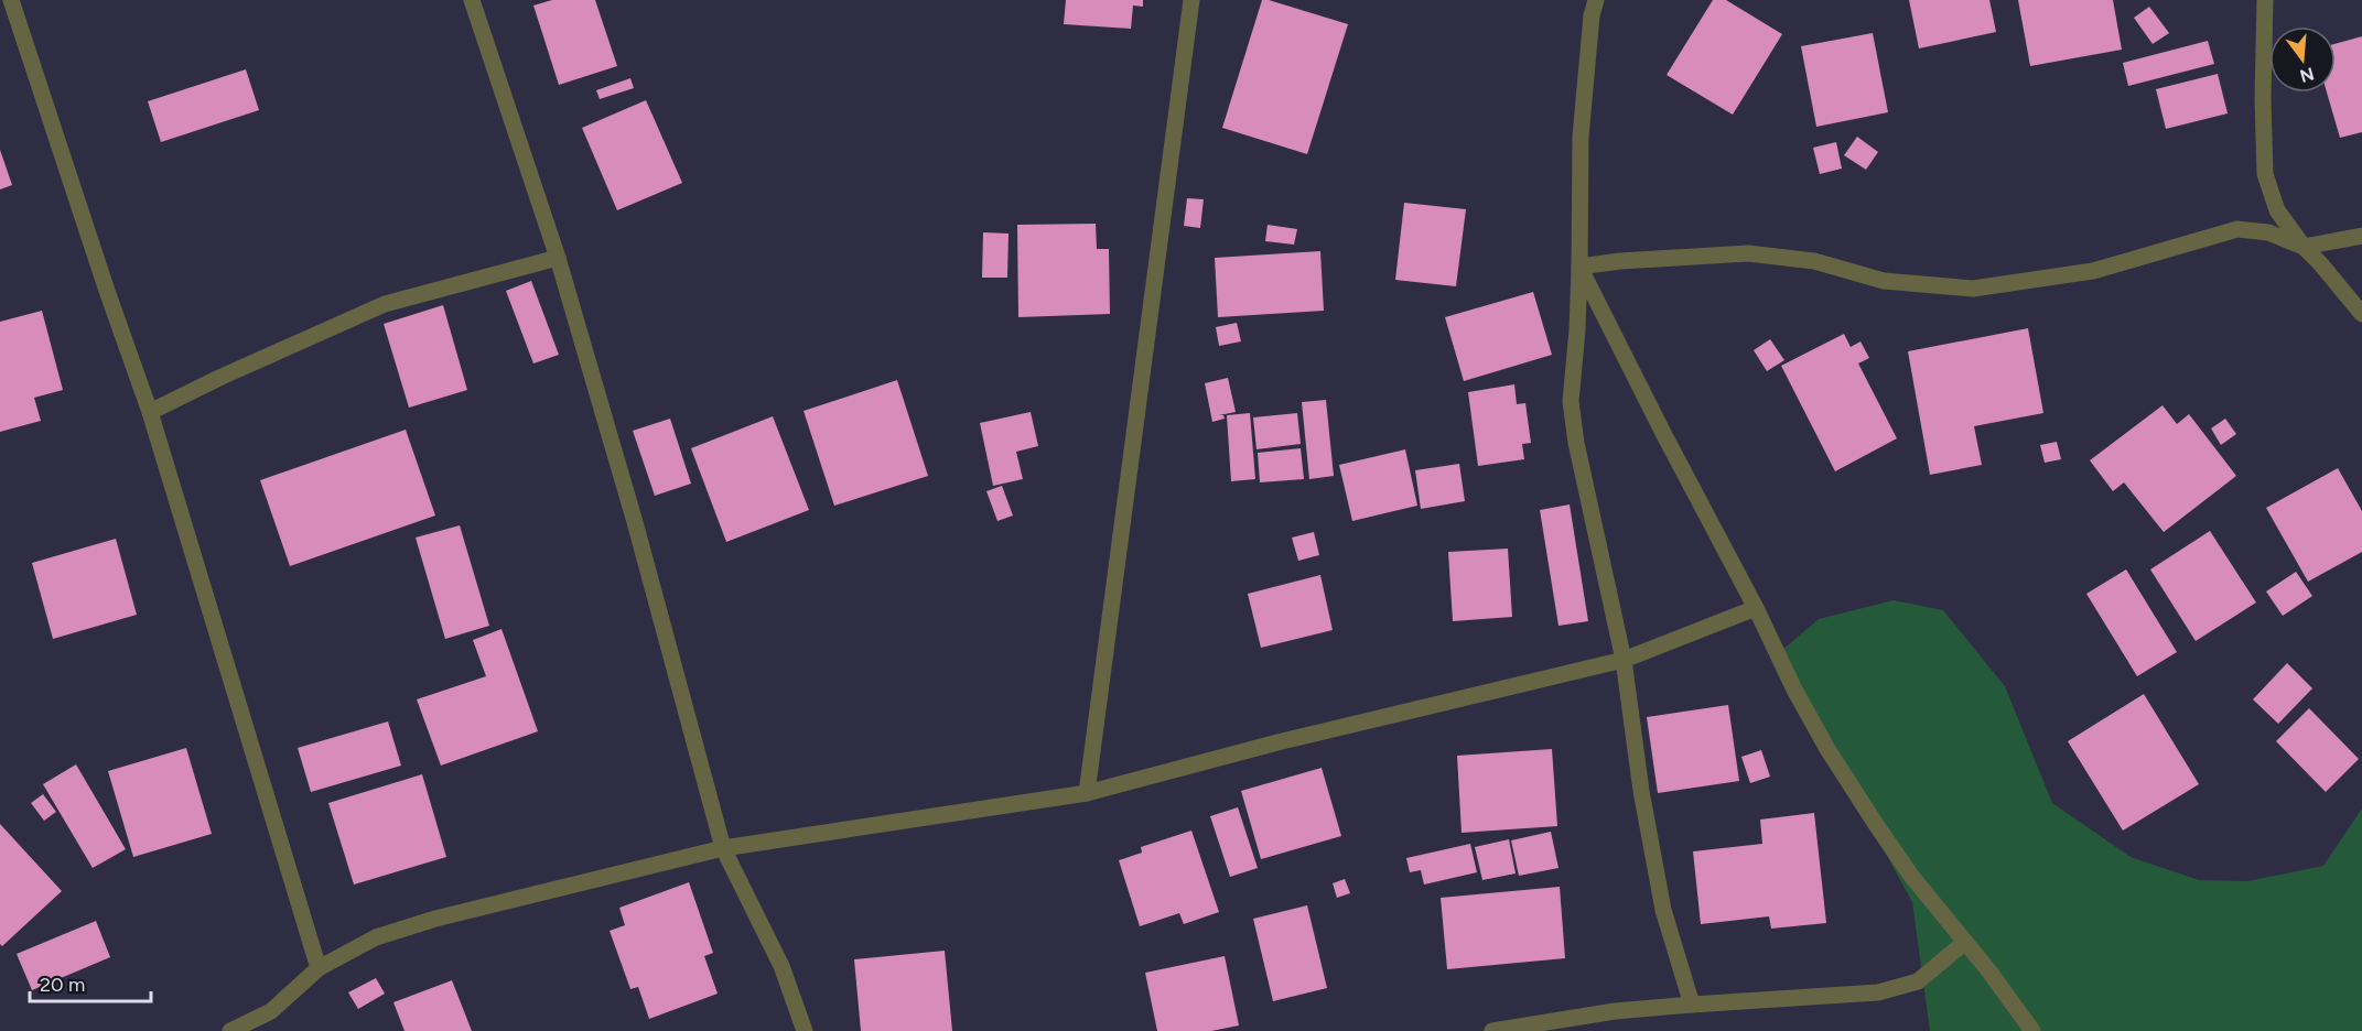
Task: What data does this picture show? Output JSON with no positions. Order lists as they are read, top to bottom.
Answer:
{
  "scale_bar": "20 m",
  "north": "bottom"
}
